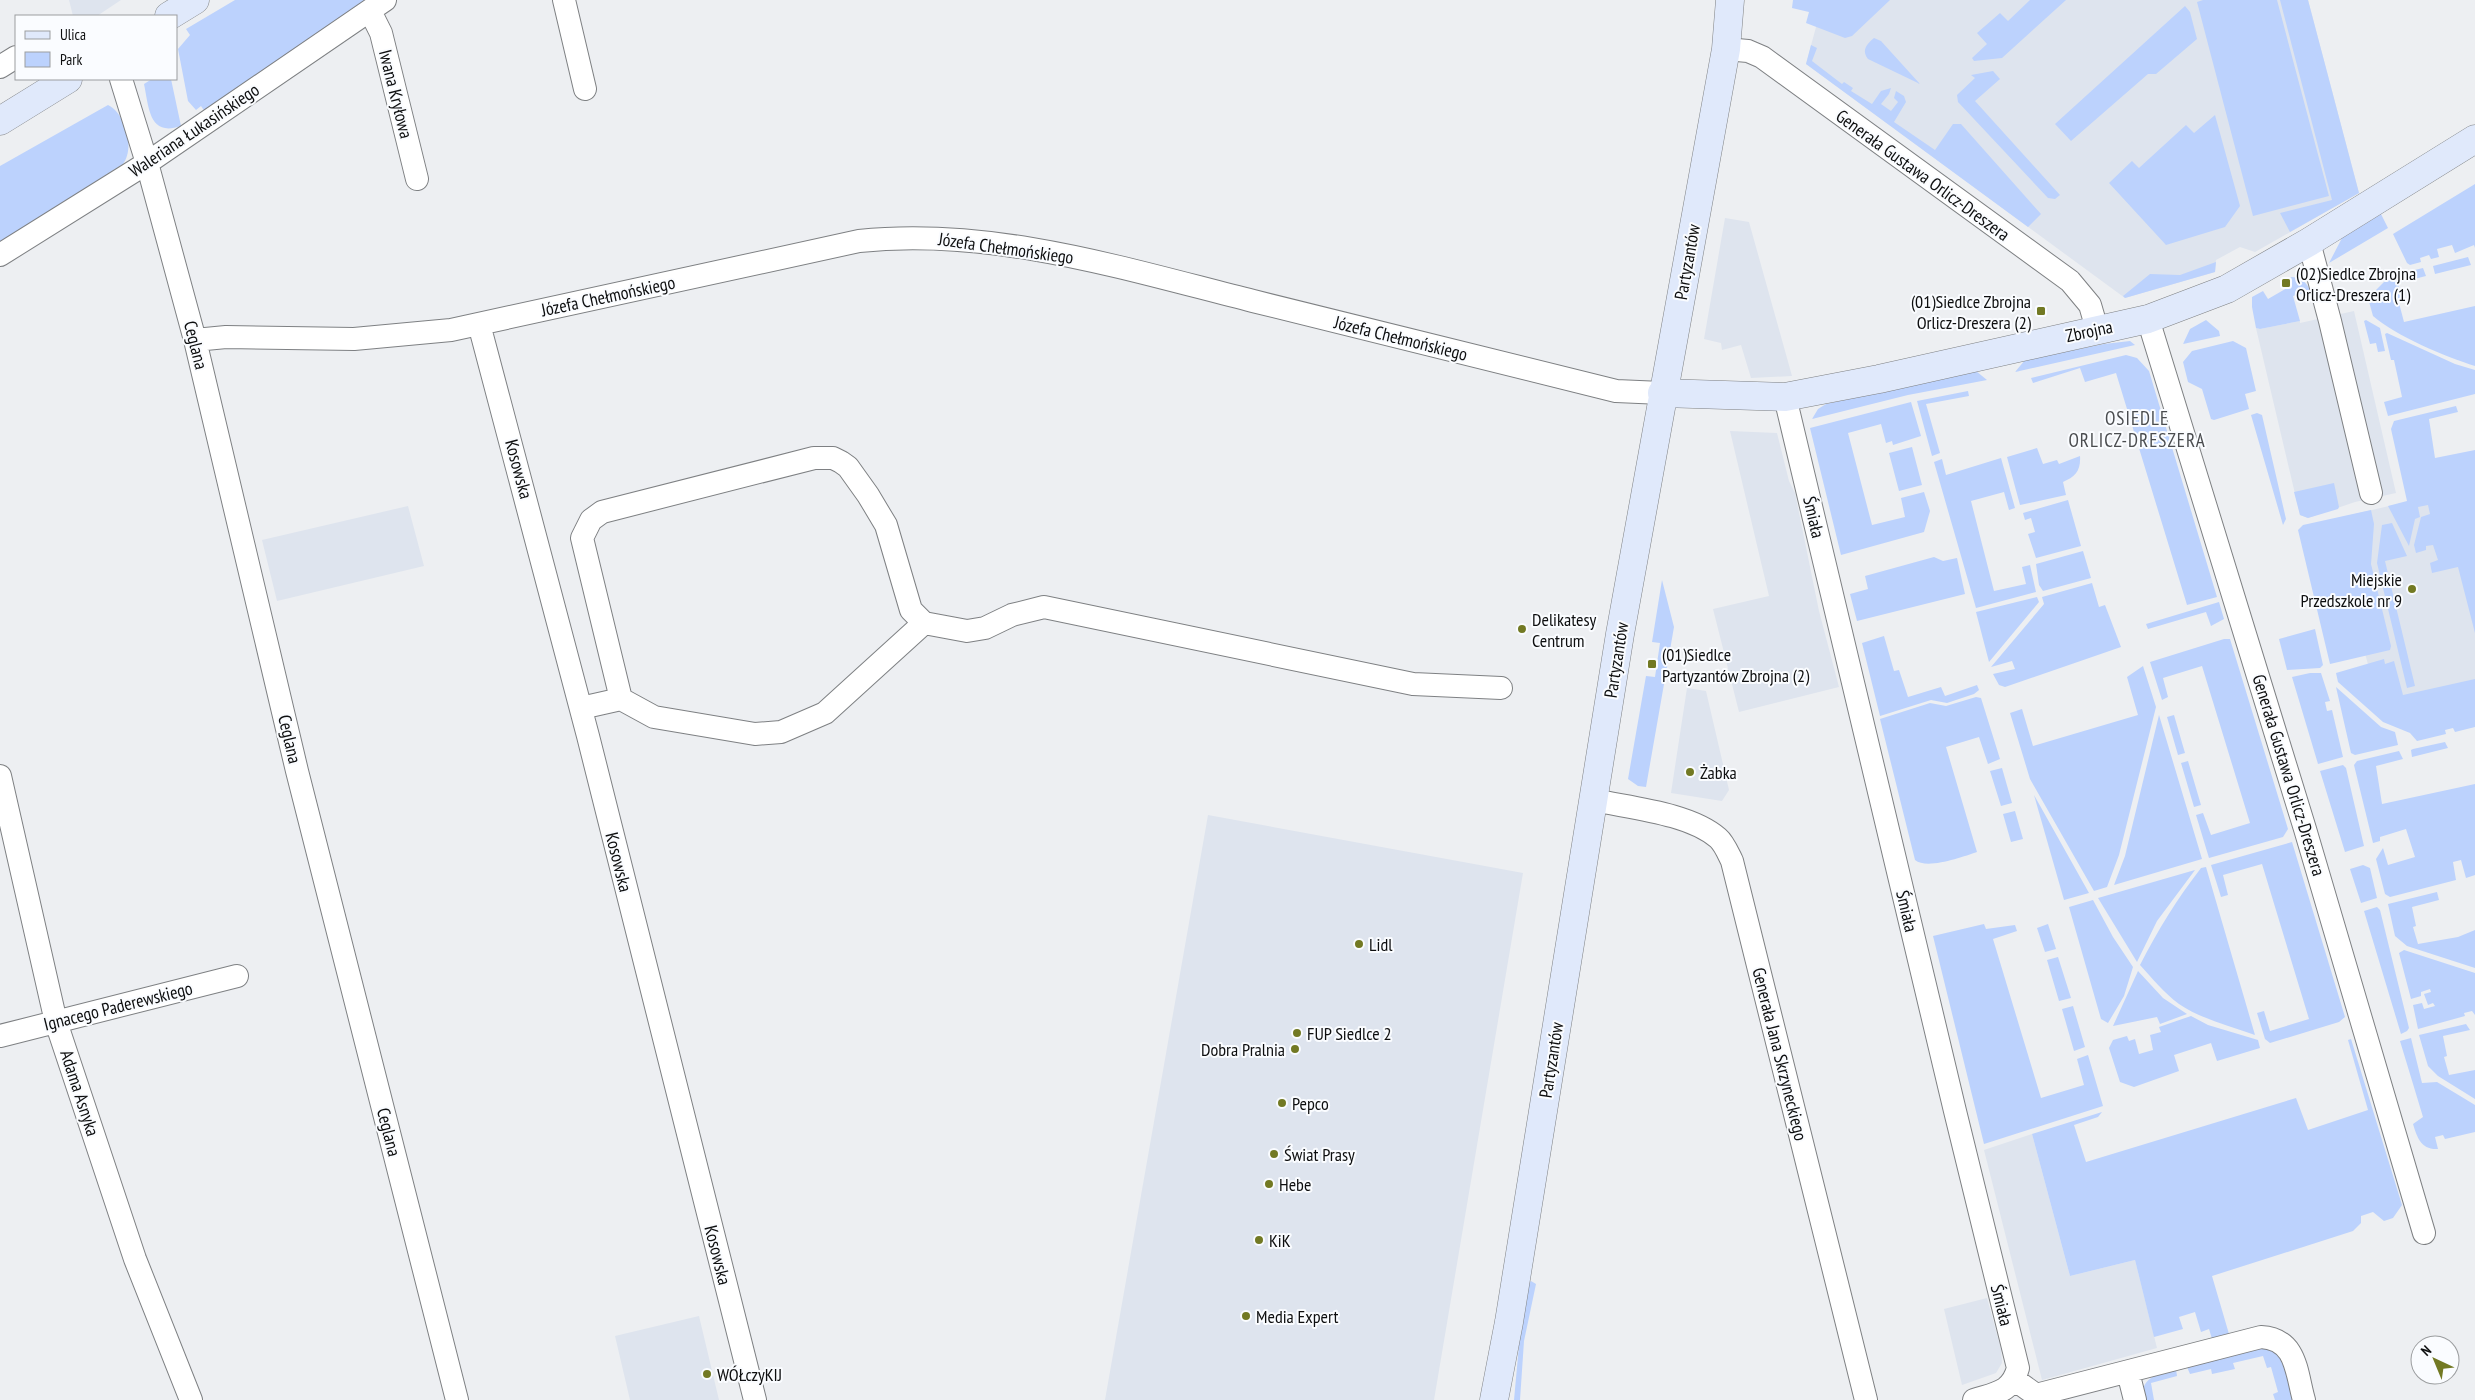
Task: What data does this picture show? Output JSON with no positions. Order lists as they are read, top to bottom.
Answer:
{
  "streets": {
    "main road": ["Partyzantów", "Zbrojna"],
    "street": [
      "Iwana Kryłowa",
      "Waleriana Łukasińskiego",
      "Generała Gustawa Orlicz-Dreszera",
      "Józefa Chełmońskiego",
      "Ceglana",
      "Kosowska",
      "Śmiała",
      "Ignacego Paderewskiego",
      "Generała Jana Skrzyneckiego",
      "Adama Asnyka"
    ]
  },
  "crossings": [
    ["Iwana Kryłowa", "Waleriana Łukasińskiego"],
    ["Waleriana Łukasińskiego", "Ceglana"],
    ["Generała Gustawa Orlicz-Dreszera", "Partyzantów"],
    ["Generała Gustawa Orlicz-Dreszera", "Zbrojna"],
    ["Józefa Chełmońskiego", "Partyzantów"],
    ["Józefa Chełmońskiego", "Zbrojna"],
    ["Józefa Chełmońskiego", "Ceglana"],
    ["Józefa Chełmońskiego", "Kosowska"],
    ["Partyzantów", "Zbrojna"],
    ["Partyzantów", "Generała Jana Skrzyneckiego"],
    ["Zbrojna", "Śmiała"],
    ["Ignacego Paderewskiego", "Adama Asnyka"]
  ],
  "districts": ["OSIEDLE ORLICZ-DRESZERA"],
  "places": {
    "transit": ["(02)Siedlce Zbrojna Orlicz-Dreszera (1)", "(01)Siedlce Zbrojna Orlicz-Dreszera (2)", "(01)Siedlce Partyzantów Zbrojna (2)"],
    "other": [
      "Miejskie Przedszkole nr 9",
      "Delikatesy Centrum",
      "Żabka",
      "Lidl",
      "FUP Siedlce 2",
      "Dobra Pralnia",
      "Pepco",
      "Świat Prasy",
      "Hebe",
      "KiK",
      "Media Expert",
      "WÓŁczyKIJ"
    ]
  },
  "legend": ["Ulica", "Park"],
  "north": "top left"
}
